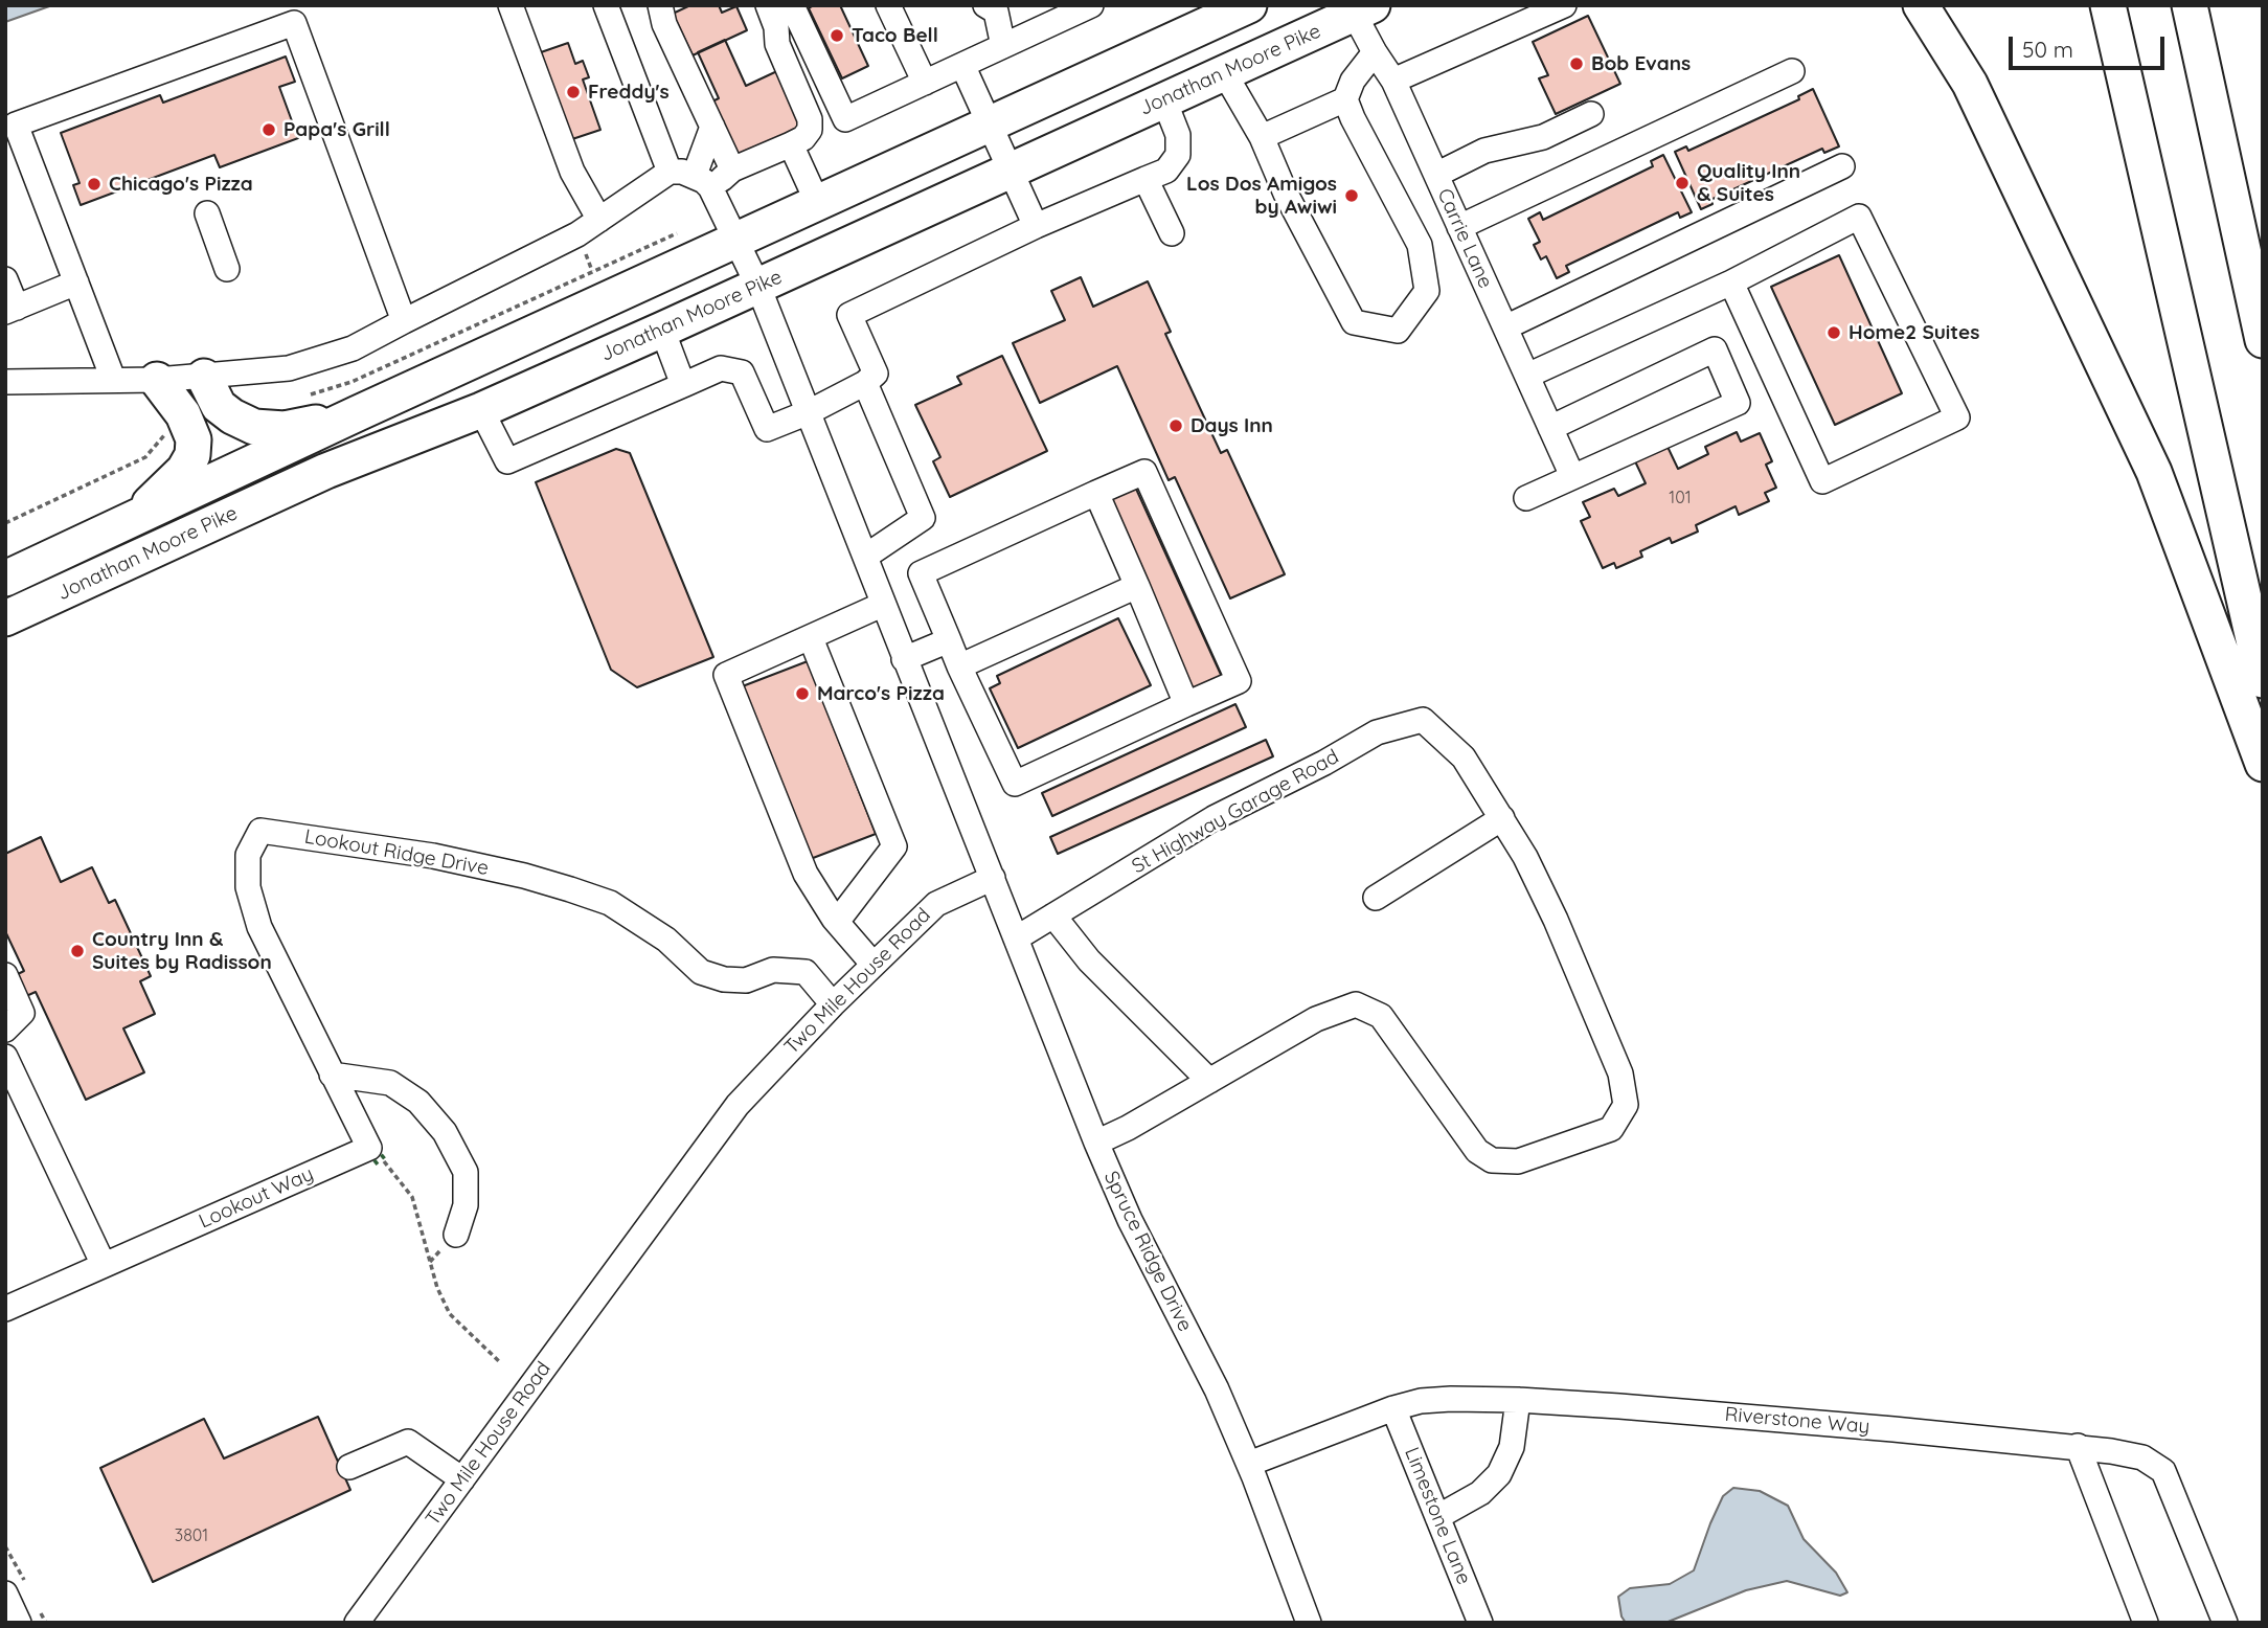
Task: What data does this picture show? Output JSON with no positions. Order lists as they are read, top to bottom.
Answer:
{
  "streets": {
    "highway": ["Jonathan Moore Pike"],
    "street": [
      "Carrie Lane",
      "St Highway Garage Road",
      "Lookout Ridge Drive",
      "Two Mile House Road",
      "Lookout Way",
      "Spruce Ridge Drive",
      "Riverstone Way",
      "Limestone Lane"
    ]
  },
  "crossings": [
    ["Jonathan Moore Pike", "Carrie Lane"],
    ["St Highway Garage Road", "Spruce Ridge Drive"],
    ["Lookout Ridge Drive", "Two Mile House Road"],
    ["Lookout Ridge Drive", "Lookout Way"],
    ["Two Mile House Road", "Spruce Ridge Drive"],
    ["Spruce Ridge Drive", "Riverstone Way"],
    ["Riverstone Way", "Limestone Lane"]
  ],
  "places": [
    "Taco Bell",
    "Bob Evans",
    "Freddy's",
    "Papa's Grill",
    "Quality Inn & Suites",
    "Chicago's Pizza",
    "Los Dos Amigos by Awiwi",
    "Home2 Suites",
    "Days Inn",
    "Marco's Pizza",
    "Country Inn & Suites by Radisson"
  ],
  "house_numbers": ["101", "3801"],
  "scale_bar": "50 m"
}
